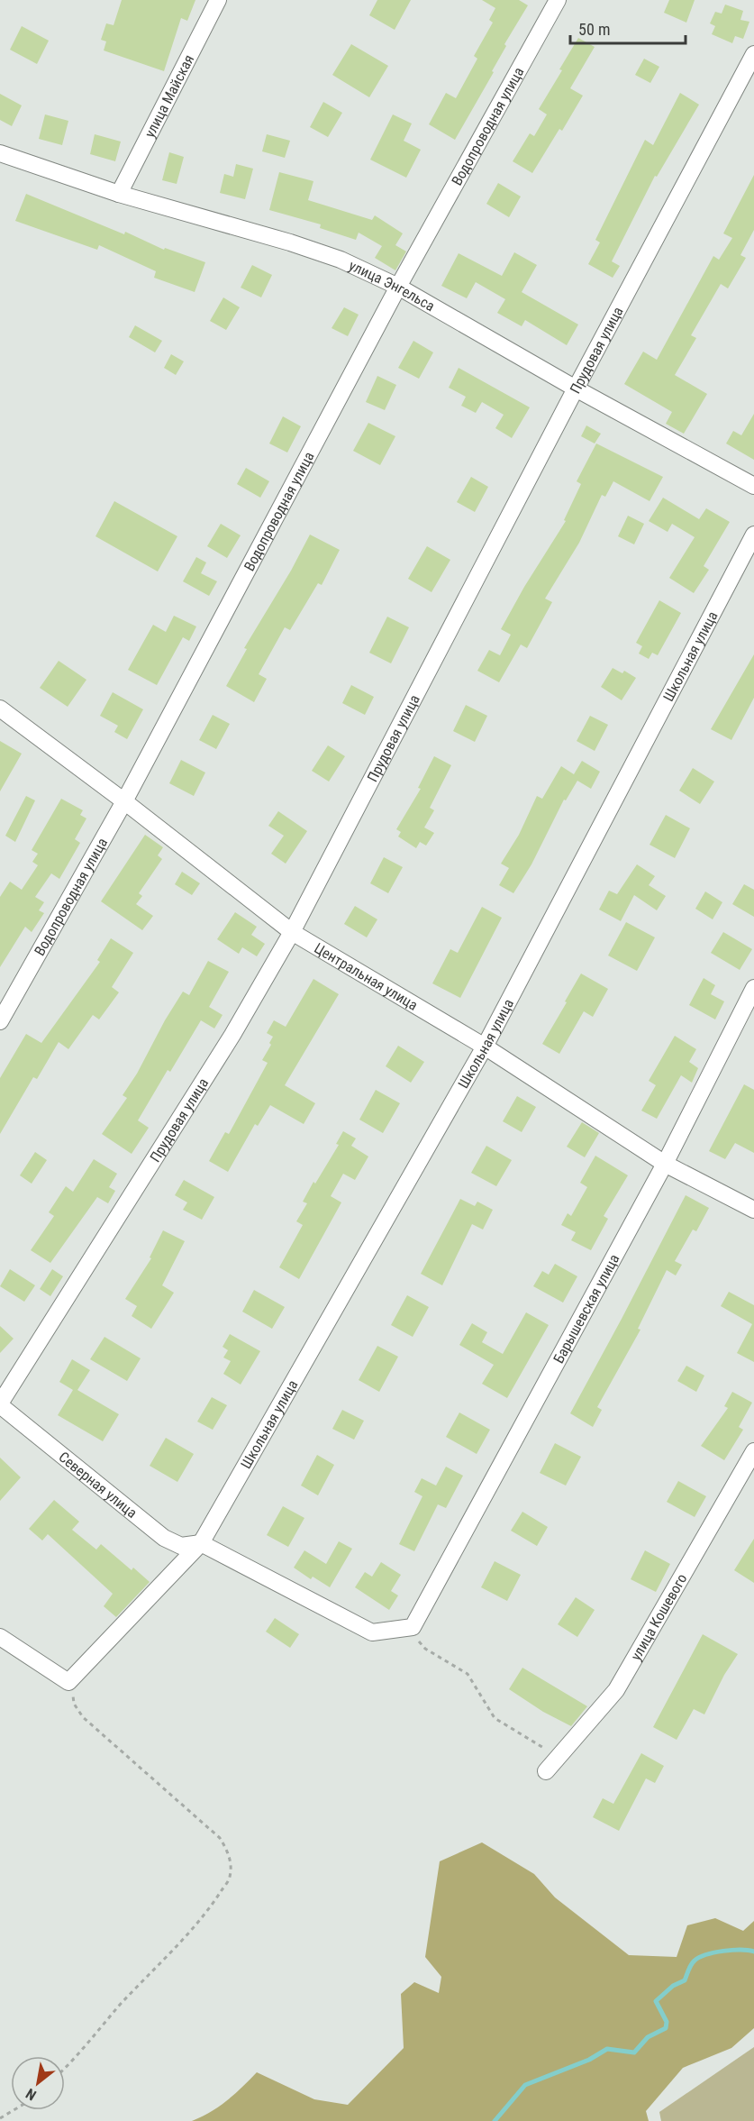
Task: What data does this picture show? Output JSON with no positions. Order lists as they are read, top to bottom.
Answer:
{
  "streets": {
    "street": [
      "улица Майская",
      "Водопроводная улица",
      "улица Энгельса",
      "Прудовая улица",
      "Школьная улица",
      "Центральная улица",
      "Барышевская улица",
      "Северная улица",
      "улица Кошевого"
    ]
  },
  "crossings": [
    ["улица Майская", "улица Энгельса"],
    ["Водопроводная улица", "улица Энгельса"],
    ["Водопроводная улица", "Центральная улица"],
    ["улица Энгельса", "Прудовая улица"],
    ["Прудовая улица", "Центральная улица"],
    ["Прудовая улица", "Северная улица"],
    ["Школьная улица", "Центральная улица"],
    ["Школьная улица", "Северная улица"],
    ["Центральная улица", "Барышевская улица"]
  ],
  "scale_bar": "50 m",
  "north": "bottom left"
}
